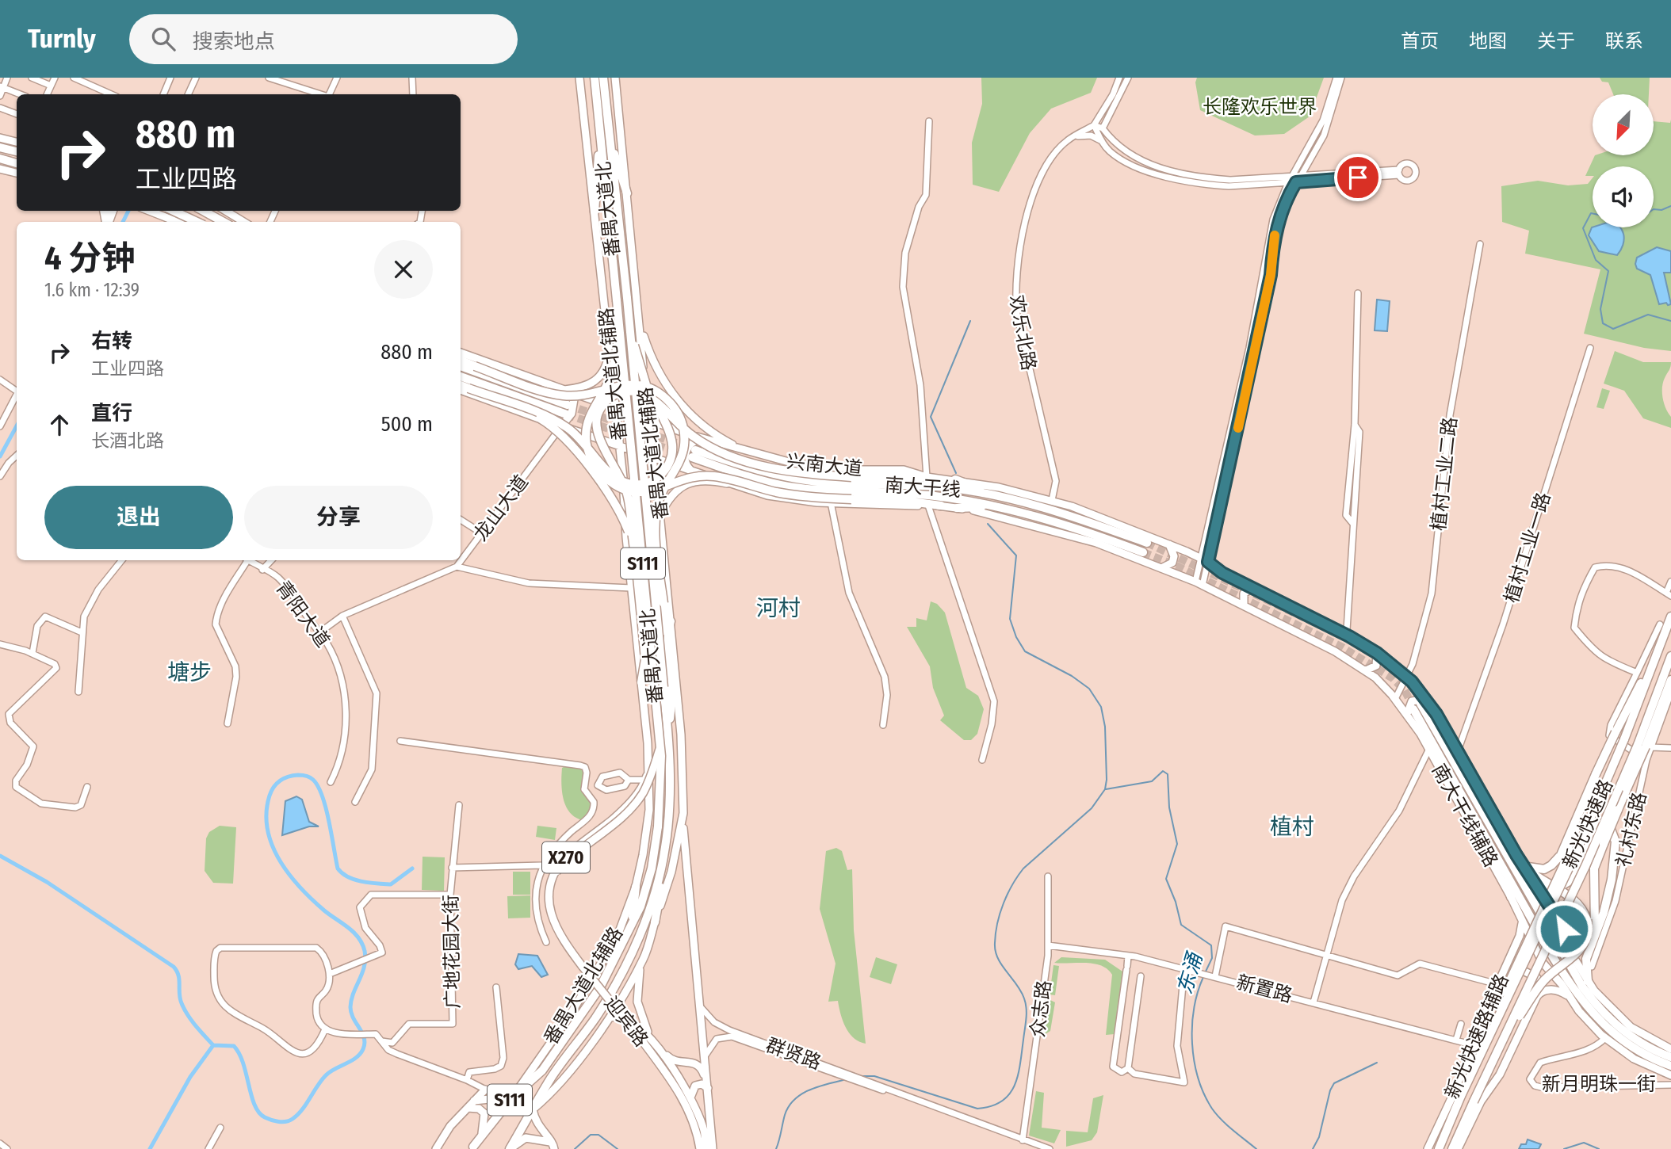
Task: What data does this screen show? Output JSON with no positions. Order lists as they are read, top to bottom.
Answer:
{
  "streets": {
    "highway": [
      "番禺大道北",
      "南大干线",
      "S111",
      "新光快速路"
    ],
    "main road": [
      "番禺大道北铺路",
      "番禺大道北辅路",
      "兴南大道",
      "南大干线辅路",
      "X270",
      "迎宾路",
      "新光快速路辅路"
    ],
    "street": [
      "欢乐北路",
      "植村工业二路",
      "龙山大道",
      "植村工业一路",
      "青阳大道",
      "礼村东路",
      "广地花园大街",
      "新置路",
      "众志路",
      "群贤路",
      "新月明珠一街"
    ]
  },
  "crossings": [
    ["番禺大道北", "番禺大道北辅路"],
    ["欢乐北路", "兴南大道"],
    ["番禺大道北铺路", "番禺大道北辅路"],
    ["番禺大道北铺路", "兴南大道"],
    ["番禺大道北辅路", "兴南大道"],
    ["番禺大道北辅路", "迎宾路"],
    ["兴南大道", "龙山大道"],
    ["兴南大道", "南大干线辅路"],
    ["植村工业二路", "南大干线辅路"],
    ["龙山大道", "青阳大道"],
    ["南大干线辅路", "新光快速路辅路"],
    ["南大干线辅路", "新月明珠一街"],
    ["新光快速路", "礼村东路"],
    ["新置路", "众志路"],
    ["众志路", "群贤路"]
  ],
  "districts": ["河村", "塘步", "植村"],
  "water": ["东涌"],
  "parks": ["长隆欢乐世界"],
  "north": "bottom left",
  "page": {
    "header": "Turnly",
    "search": "搜索地点",
    "nav": [
      "首页",
      "地图",
      "关于",
      "联系"
    ],
    "turn": ["880 m", "工业四路"],
    "heading": ["4 分钟", "1.6 km · 12:39"],
    "list": [
      {
        "name": "右转",
        "note": "工业四路",
        "value": "880 m"
      },
      {
        "name": "直行",
        "note": "长酒北路",
        "value": "500 m"
      }
    ],
    "buttons": ["退出", "分享"]
  }
}
